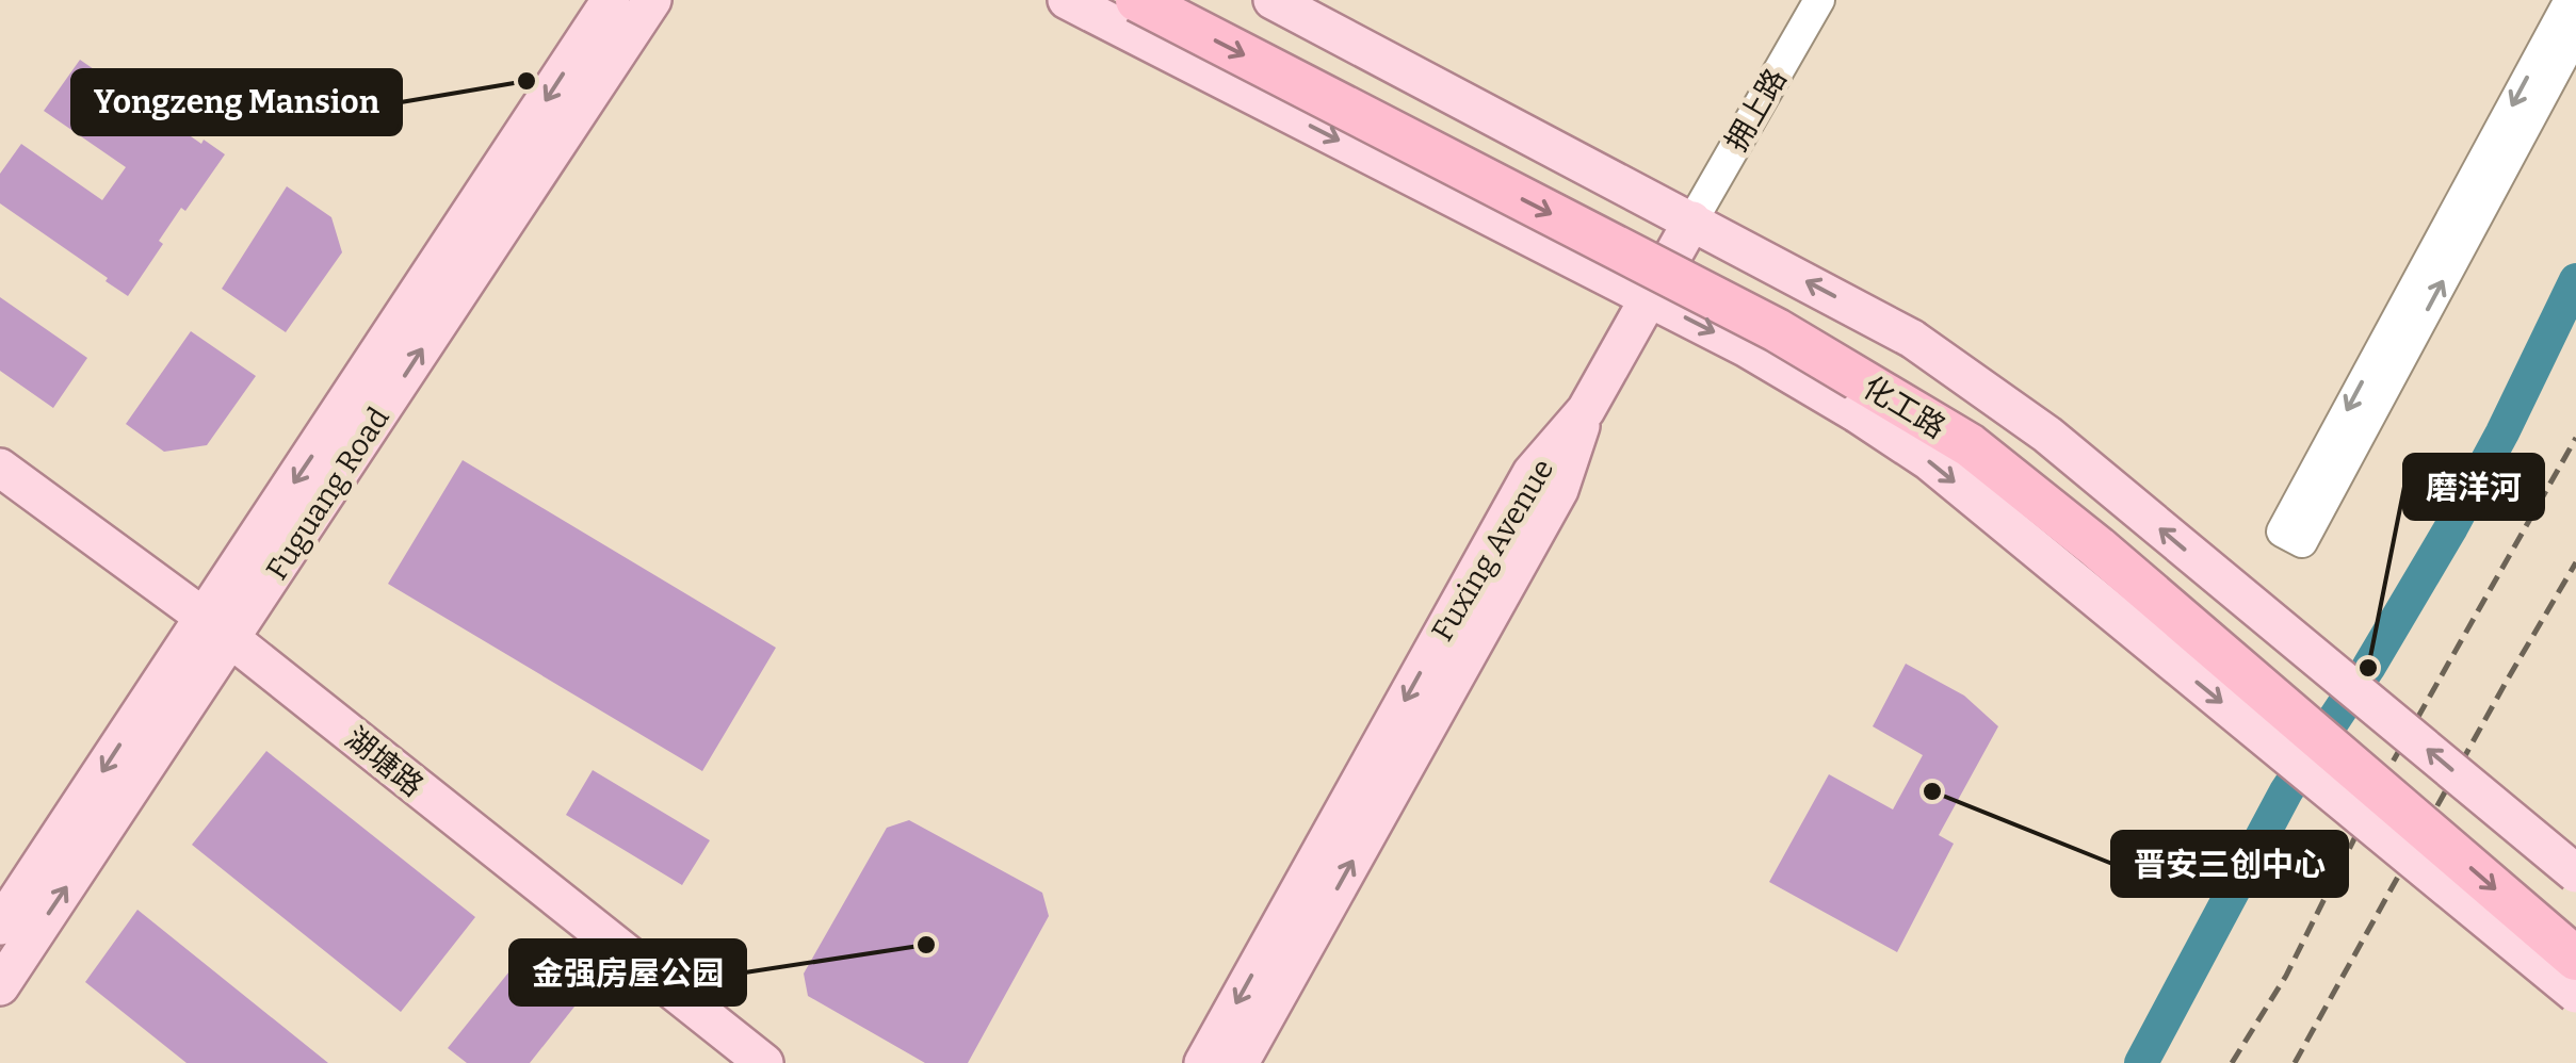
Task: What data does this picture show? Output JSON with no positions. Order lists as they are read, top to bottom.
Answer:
{
  "streets": {
    "highway": ["化工路"],
    "main road": ["Fuguang Road", "Fuxing Avenue", "湖塘路"],
    "street": ["拥上路"]
  },
  "crossings": [
    ["Fuguang Road", "湖塘路"]
  ],
  "places": [
    "Yongzeng Mansion",
    "磨洋河",
    "晋安三创中心",
    "金强房屋公园"
  ]
}
